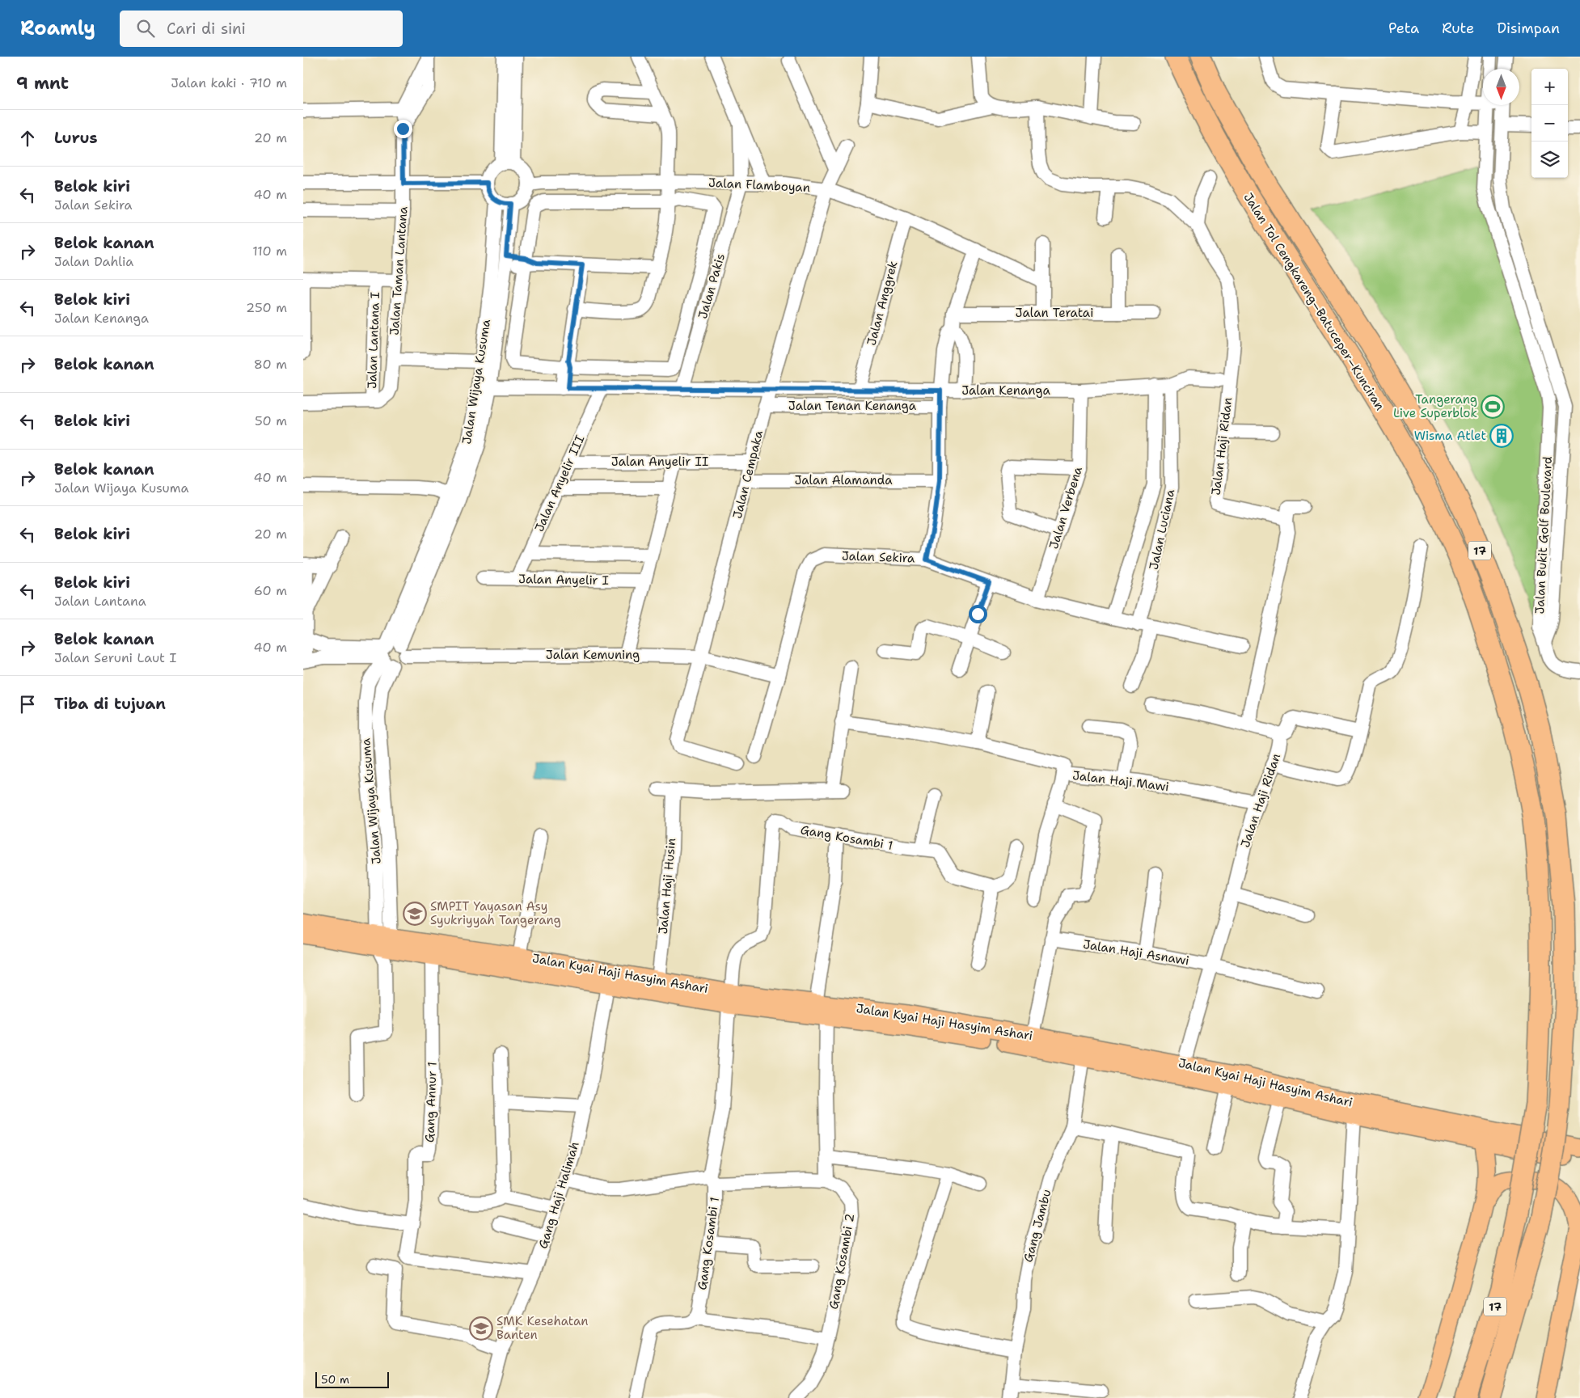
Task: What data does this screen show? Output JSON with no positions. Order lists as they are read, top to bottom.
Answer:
{
  "streets": {
    "highway": ["Jalan Tol Cengkareng–Batuceper–Kunciran", "17"],
    "main road": ["Jalan Kyai Haji Hasyim Ashari"],
    "street": [
      "Jalan Flamboyan",
      "Jalan Taman Lantana",
      "Jalan Pakis",
      "Jalan Anggrek",
      "Jalan Teratai",
      "Jalan Lantana I",
      "Jalan Wijaya Kusuma",
      "Jalan Kenanga",
      "Jalan Tenan Kenanga",
      "Jalan Haji Ridan",
      "Jalan Anyelir II",
      "Jalan Cempaka",
      "Jalan Alamanda",
      "Jalan Anyelir III",
      "Jalan Verbena",
      "Jalan Luciana",
      "Jalan Bukit Golf Boulevard",
      "Jalan Sekira",
      "Jalan Anyelir I",
      "Jalan Kemuning",
      "Jalan Haji Mawi",
      "Gang Kosambi 1",
      "Jalan Haji Husin",
      "Jalan Haji Asnawi",
      "Gang Annur 1",
      "Gang Haji Halimah",
      "Gang Jambu",
      "Gang Kosambi 2"
    ]
  },
  "crossings": [
    ["Jalan Flamboyan", "Jalan Pakis"],
    ["Jalan Flamboyan", "Jalan Anggrek"],
    ["Jalan Flamboyan", "Jalan Wijaya Kusuma"],
    ["Jalan Flamboyan", "Jalan Cempaka"],
    ["Jalan Taman Lantana", "Jalan Lantana I"],
    ["Jalan Pakis", "Jalan Kenanga"],
    ["Jalan Anggrek", "Jalan Kenanga"],
    ["Jalan Wijaya Kusuma", "Jalan Kenanga"],
    ["Jalan Wijaya Kusuma", "Jalan Kemuning"],
    ["Jalan Wijaya Kusuma", "Jalan Kyai Haji Hasyim Ashari"],
    ["Jalan Kenanga", "Jalan Cempaka"],
    ["Jalan Kenanga", "Jalan Anyelir III"],
    ["Jalan Kenanga", "Jalan Verbena"],
    ["Jalan Kenanga", "Jalan Luciana"],
    ["Jalan Tenan Kenanga", "Jalan Cempaka"],
    ["Jalan Haji Ridan", "Jalan Haji Mawi"],
    ["Jalan Haji Ridan", "Jalan Haji Asnawi"],
    ["Jalan Haji Ridan", "Jalan Kyai Haji Hasyim Ashari"],
    ["Jalan Anyelir II", "Jalan Cempaka"],
    ["Jalan Anyelir II", "Jalan Anyelir III"],
    ["Jalan Cempaka", "Jalan Alamanda"],
    ["Jalan Cempaka", "Jalan Kemuning"],
    ["Jalan Anyelir III", "Jalan Anyelir I"],
    ["Jalan Verbena", "Jalan Sekira"],
    ["Jalan Luciana", "Jalan Sekira"],
    ["Jalan Sekira", "Jalan Kemuning"],
    ["Gang Kosambi 1", "Jalan Kyai Haji Hasyim Ashari"],
    ["Jalan Haji Husin", "Jalan Kyai Haji Hasyim Ashari"],
    ["Jalan Kyai Haji Hasyim Ashari", "Gang Annur 1"],
    ["Jalan Kyai Haji Hasyim Ashari", "Gang Haji Halimah"],
    ["Jalan Kyai Haji Hasyim Ashari", "Gang Jambu"],
    ["Gang Annur 1", "Gang Haji Halimah"]
  ],
  "places": {
    "sports": ["Tangerang Live Superblok"],
    "building": ["Wisma Atlet"],
    "school or university": ["SMPIT Yayasan Asy Syukriyyah Tangerang", "SMK Kesehatan Banten"]
  },
  "scale_bar": "50 m",
  "north": "bottom",
  "page": {
    "header": "Roamly",
    "search": "Cari di sini",
    "nav": ["Peta", "Rute", "Disimpan"],
    "heading": ["9 mnt", "Jalan kaki · 710 m"],
    "map_buttons": ["+", "−"],
    "list": [
      ["Lurus", "20 m"],
      ["Belok kiri", "Jalan Sekira", "40 m"],
      ["Belok kanan", "Jalan Dahlia", "110 m"],
      ["Belok kiri", "Jalan Kenanga", "250 m"],
      ["Belok kanan", "80 m"],
      ["Belok kiri", "50 m"],
      ["Belok kanan", "Jalan Wijaya Kusuma", "40 m"],
      ["Belok kiri", "20 m"],
      ["Belok kiri", "Jalan Lantana", "60 m"],
      ["Belok kanan", "Jalan Seruni Laut I", "40 m"],
      "Tiba di tujuan"
    ],
    "scale": "50 m"
  }
}
